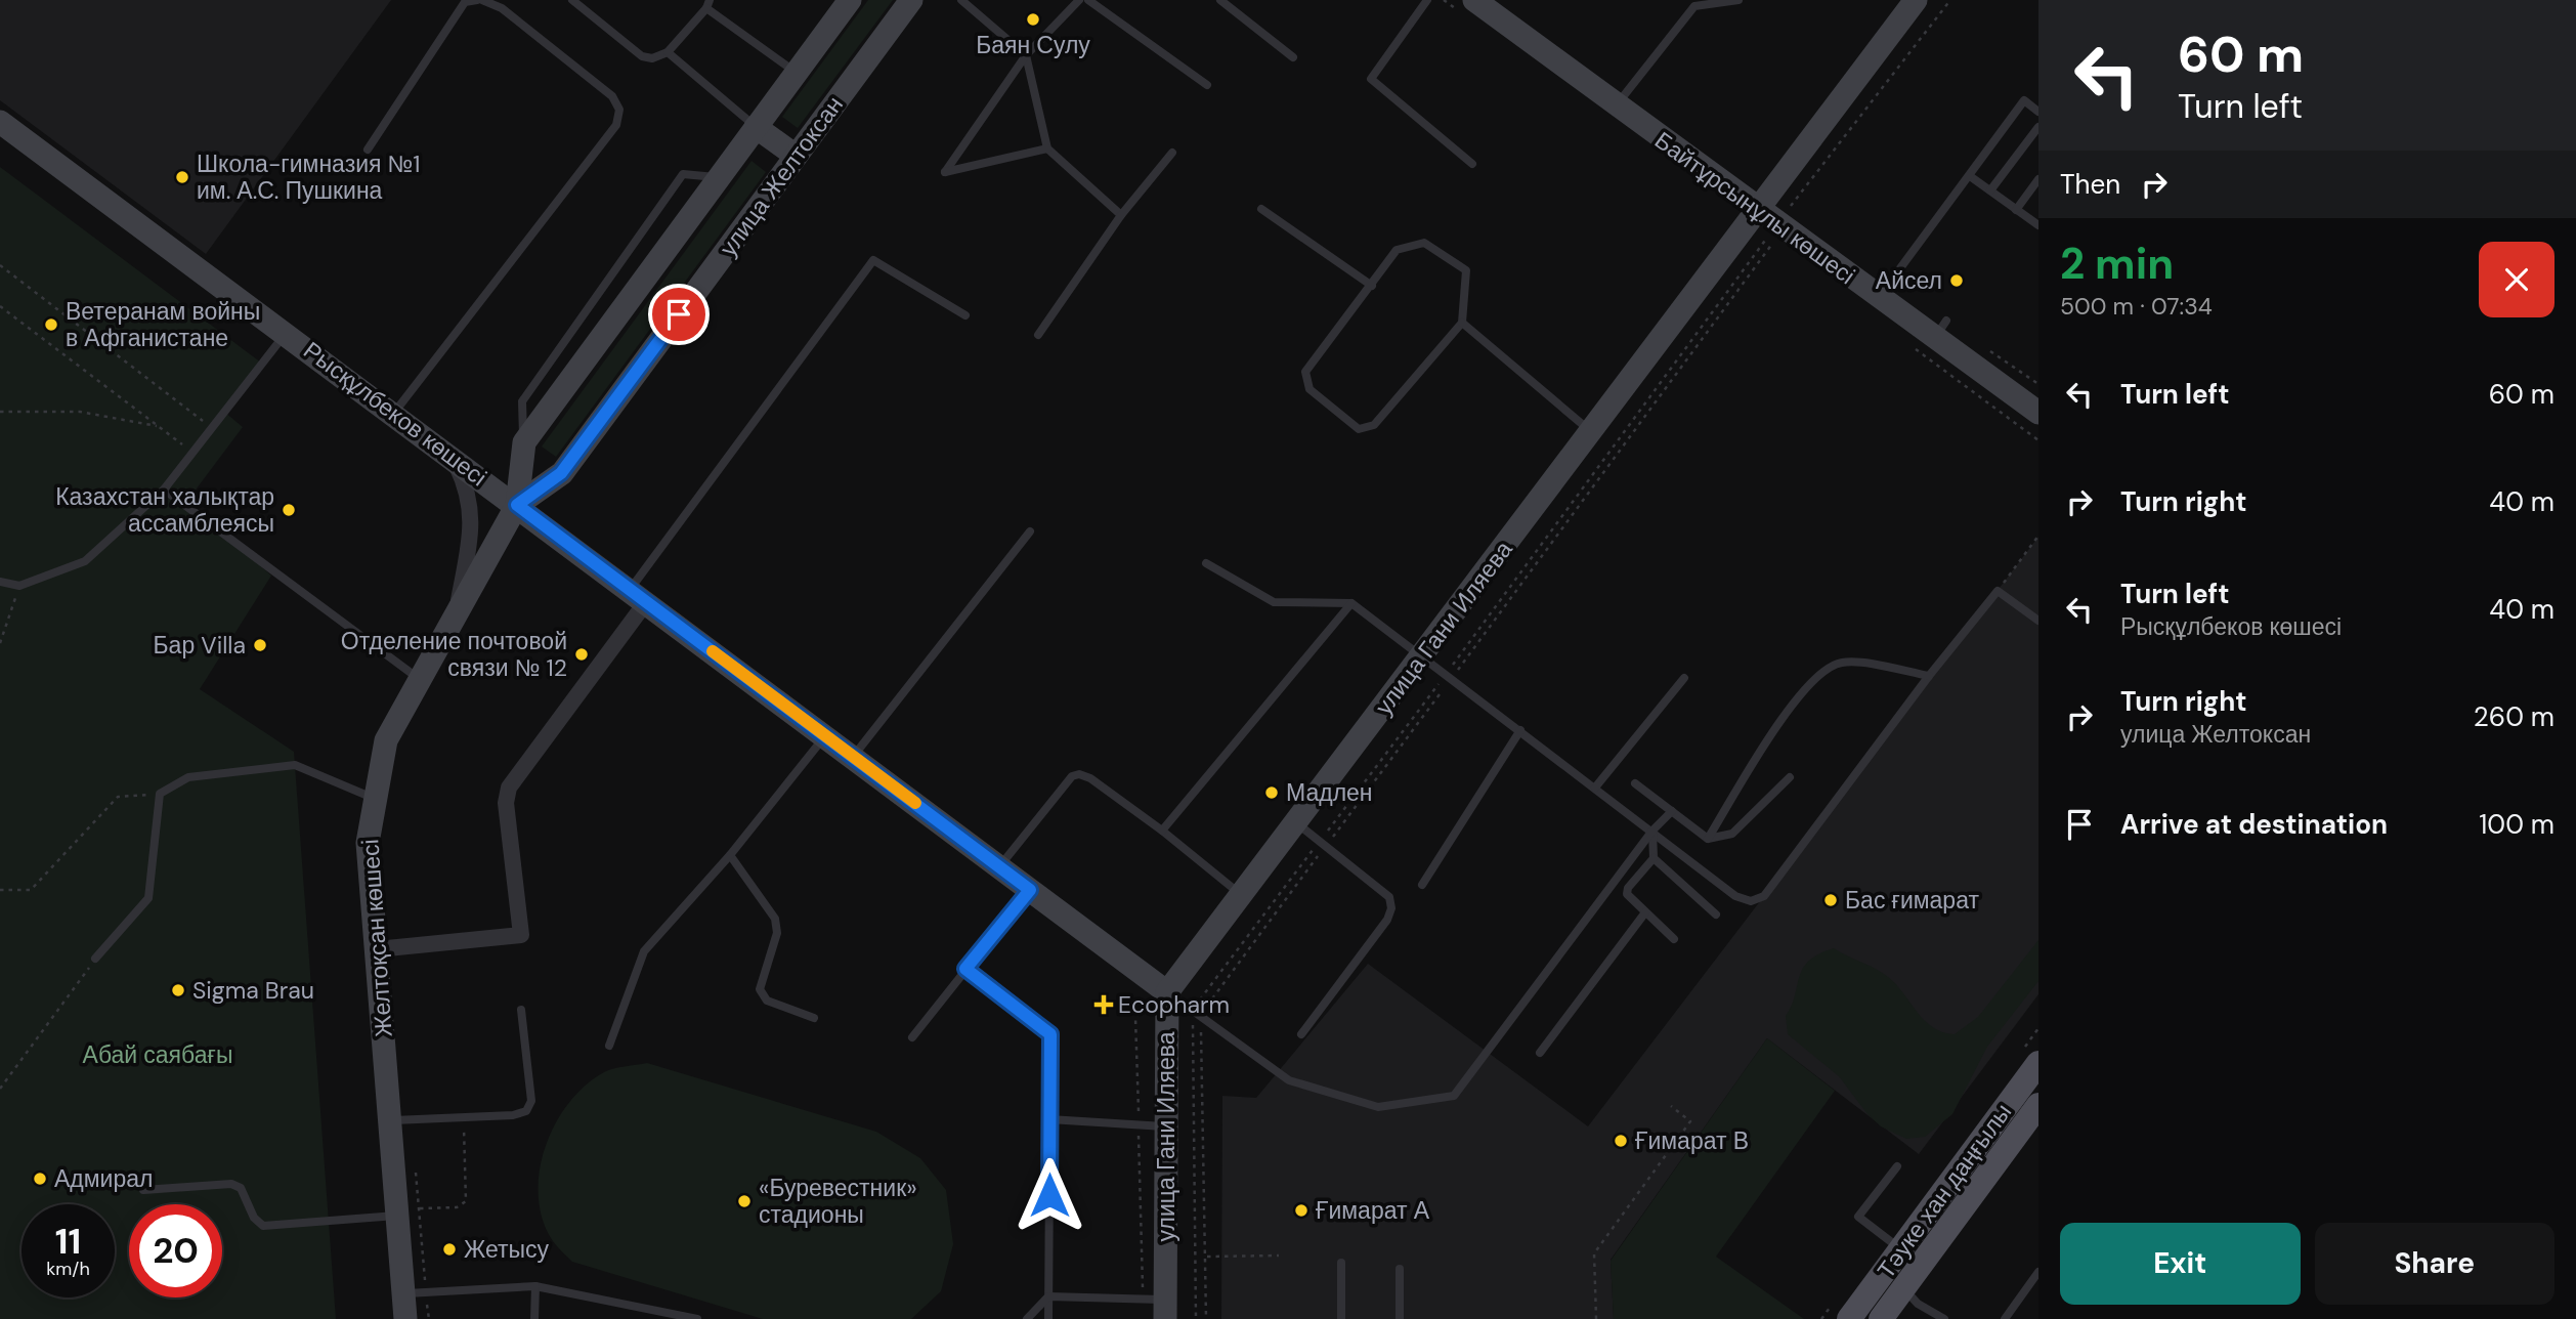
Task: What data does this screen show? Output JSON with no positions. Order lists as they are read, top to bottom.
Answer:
{
  "streets": {
    "main road": ["Тәуке хан даңғылы"],
    "street": [
      "улица Желтоксан",
      "Байтұрсынұлы көшесі",
      "Рысқұлбеков көшесі",
      "улица Гани Иляева",
      "Желтоқсан көшесі"
    ]
  },
  "crossings": [
    ["улица Желтоксан", "Рысқұлбеков көшесі"],
    ["улица Желтоксан", "Желтоқсан көшесі"],
    ["Байтұрсынұлы көшесі", "улица Гани Иляева"],
    ["Рысқұлбеков көшесі", "улица Гани Иляева"],
    ["Рысқұлбеков көшесі", "Желтоқсан көшесі"]
  ],
  "parks": ["Абай саябағы"],
  "places": {
    "other": [
      "Баян Сулу",
      "Школа-гимназия №1 им. А.С. Пушкина",
      "Айсел",
      "Ветеранам войны в Афганистане",
      "Казахстан халықтар ассамблеясы",
      "Бар Villa",
      "Отделение почтовой связи № 12",
      "Мадлен",
      "Бас ғимарат",
      "Sigma Brau",
      "Ғимарат В",
      "Адмирал",
      "«Буревестник» стадионы",
      "Ғимарат А",
      "Жетысу"
    ],
    "health": ["Ecopharm"]
  },
  "page": {
    "turn": ["60 m", "Turn left"],
    "then": "Then",
    "heading": ["2 min", "500 m · 07:34"],
    "list": [
      {
        "name": "Turn left",
        "value": "60 m"
      },
      {
        "name": "Turn right",
        "value": "40 m"
      },
      {
        "name": "Turn left",
        "note": "Рысқұлбеков көшесі",
        "value": "40 m"
      },
      {
        "name": "Turn right",
        "note": "улица Желтоксан",
        "value": "260 m"
      },
      {
        "name": "Arrive at destination",
        "value": "100 m"
      }
    ],
    "speed": "11 km/h",
    "limit": "20",
    "buttons": ["Exit", "Share"]
  }
}
